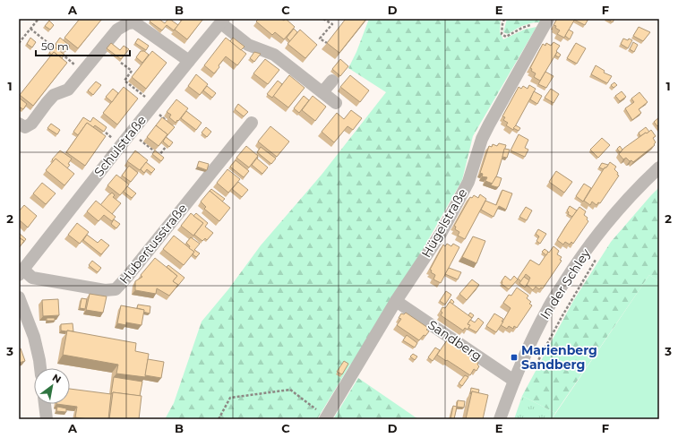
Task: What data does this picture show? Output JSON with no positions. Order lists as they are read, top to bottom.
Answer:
{
  "streets": {
    "street": [
      "Schulstraße",
      "Hügelstraße",
      "Hubertusstraße",
      "In der Schley",
      "Sandberg"
    ]
  },
  "crossings": [
    ["Schulstraße", "Hubertusstraße"],
    ["Hügelstraße", "Sandberg"],
    ["In der Schley", "Sandberg"]
  ],
  "places": {
    "transit": ["Marienberg Sandberg"]
  },
  "scale_bar": "50 m",
  "north": "top right",
  "grid": {
    "columns": [
      "A",
      "B",
      "C",
      "D",
      "E",
      "F"
    ],
    "rows": ["1", "2", "3"]
  }
}
